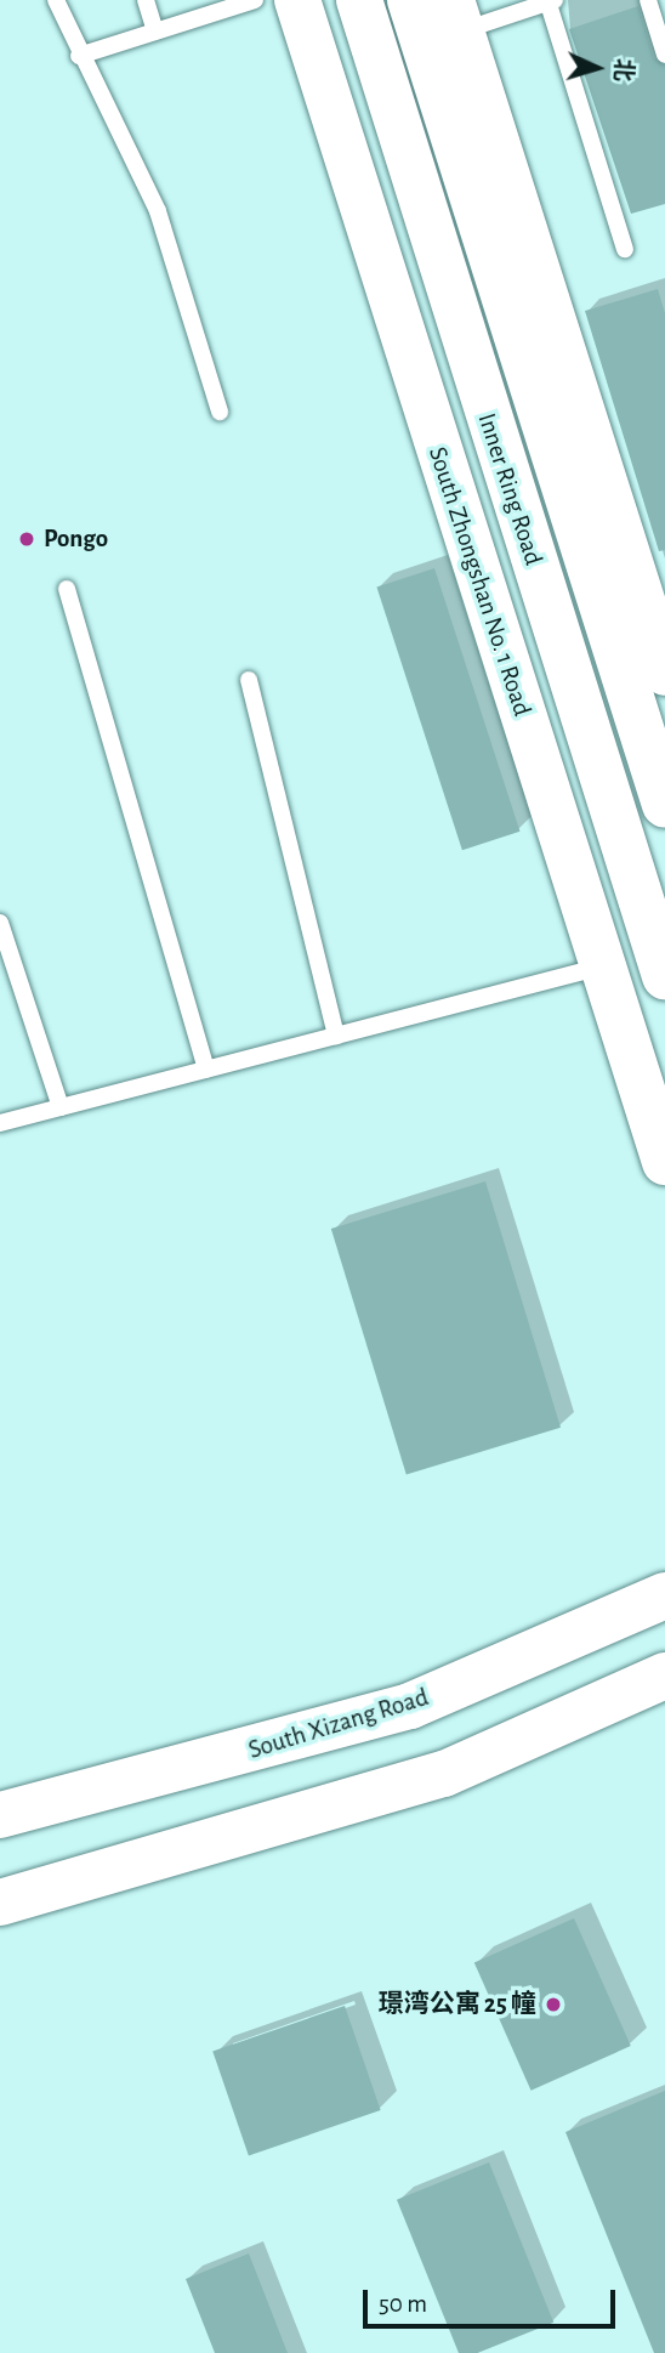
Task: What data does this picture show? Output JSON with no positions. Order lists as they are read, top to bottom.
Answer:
{
  "streets": {
    "main road": ["Inner Ring Road", "South Zhongshan No. 1 Road", "South Xizang Road"]
  },
  "places": ["Pongo", "璟湾公寓 25 幢"],
  "scale_bar": "50 m",
  "north": "right"
}
